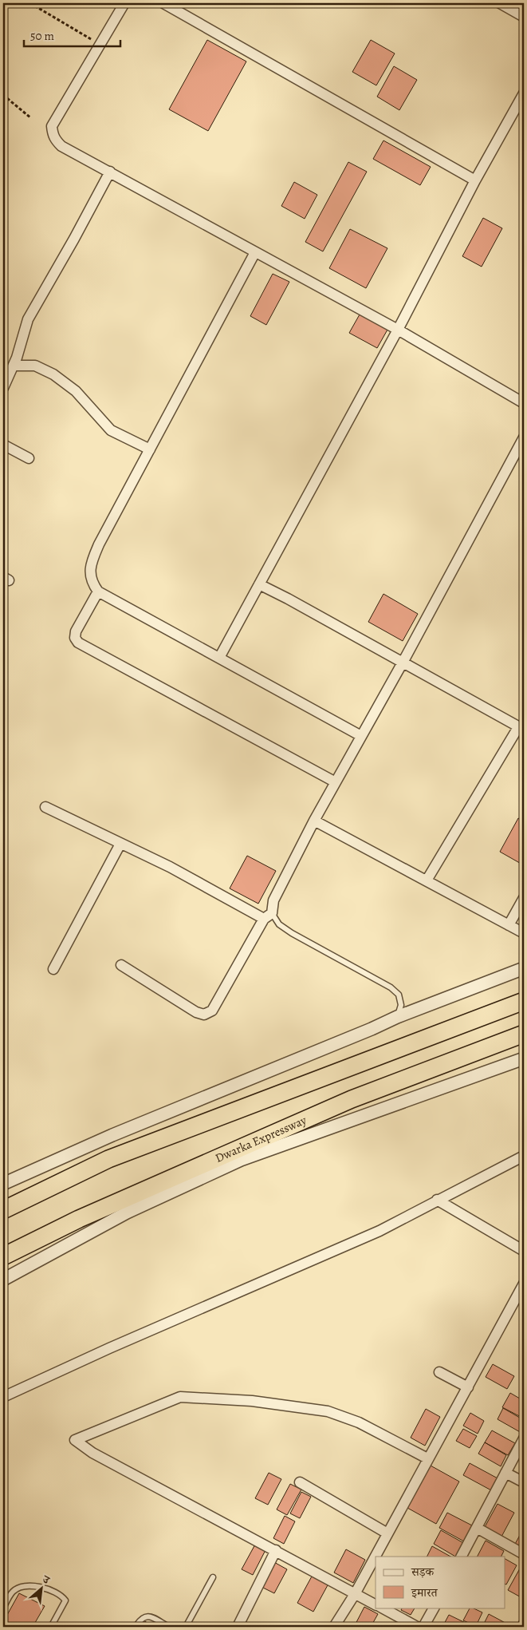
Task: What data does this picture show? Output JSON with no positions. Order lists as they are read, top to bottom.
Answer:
{
  "streets": {
    "highway": ["Dwarka Expressway"]
  },
  "legend": ["सड़क", "इमारत"],
  "scale_bar": "50 m",
  "north": "top right"
}
